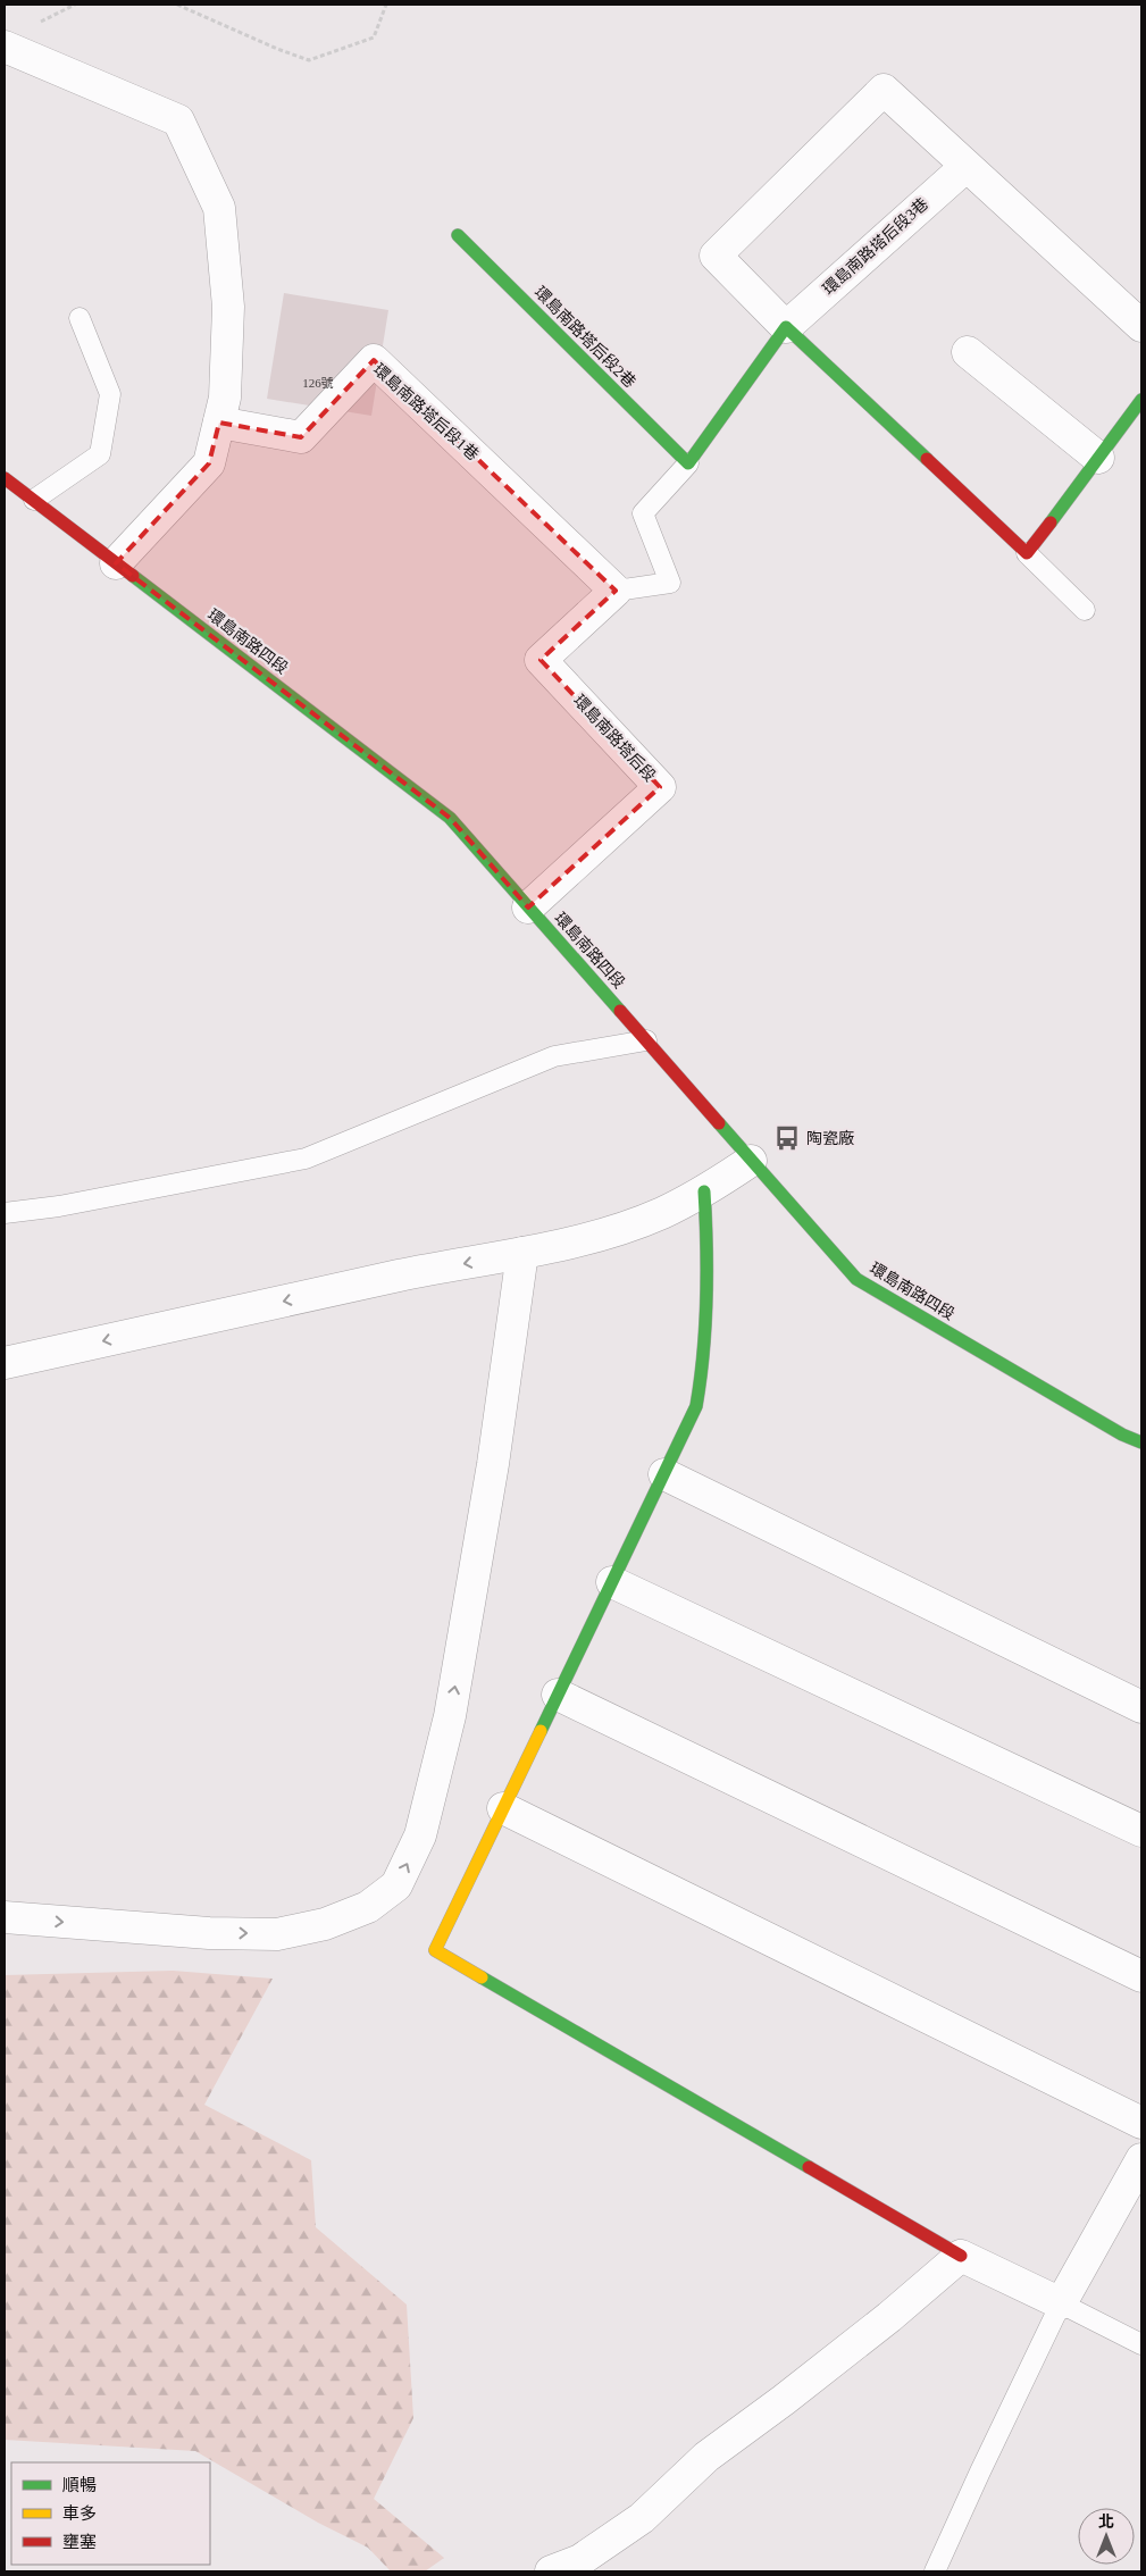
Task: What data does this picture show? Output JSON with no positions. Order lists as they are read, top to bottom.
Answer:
{
  "streets": {
    "street": [
      "環島南路塔后段3巷",
      "環島南路塔后段2巷",
      "環島南路塔后段1巷",
      "環島南路四段",
      "環島南路塔后段"
    ]
  },
  "crossings": [
    ["環島南路塔后段1巷", "環島南路塔后段"],
    ["環島南路四段", "環島南路塔后段"]
  ],
  "places": {
    "bus stop": ["陶瓷廠"]
  },
  "house_numbers": ["126號"],
  "legend": ["順暢", "車多", "壅塞"],
  "north": "top"
}
